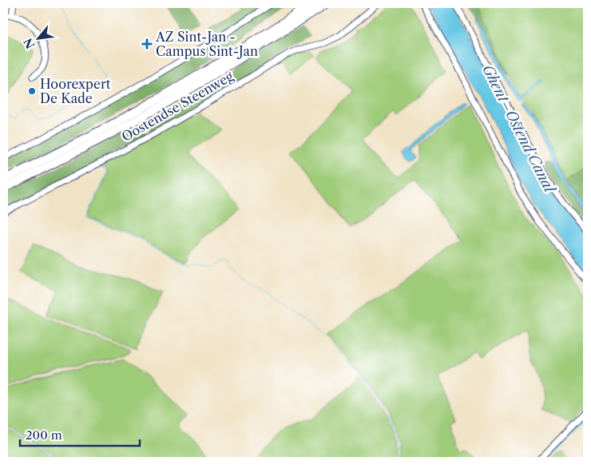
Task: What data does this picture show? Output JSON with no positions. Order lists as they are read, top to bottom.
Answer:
{
  "streets": {
    "street": ["Oostendse Steenweg"]
  },
  "water": ["Ghent–Ostend Canal"],
  "places": {
    "health": ["AZ Sint-Jan - Campus Sint-Jan"],
    "other": ["Hoorexpert De Kade"]
  },
  "scale_bar": "200 m",
  "north": "bottom left"
}
